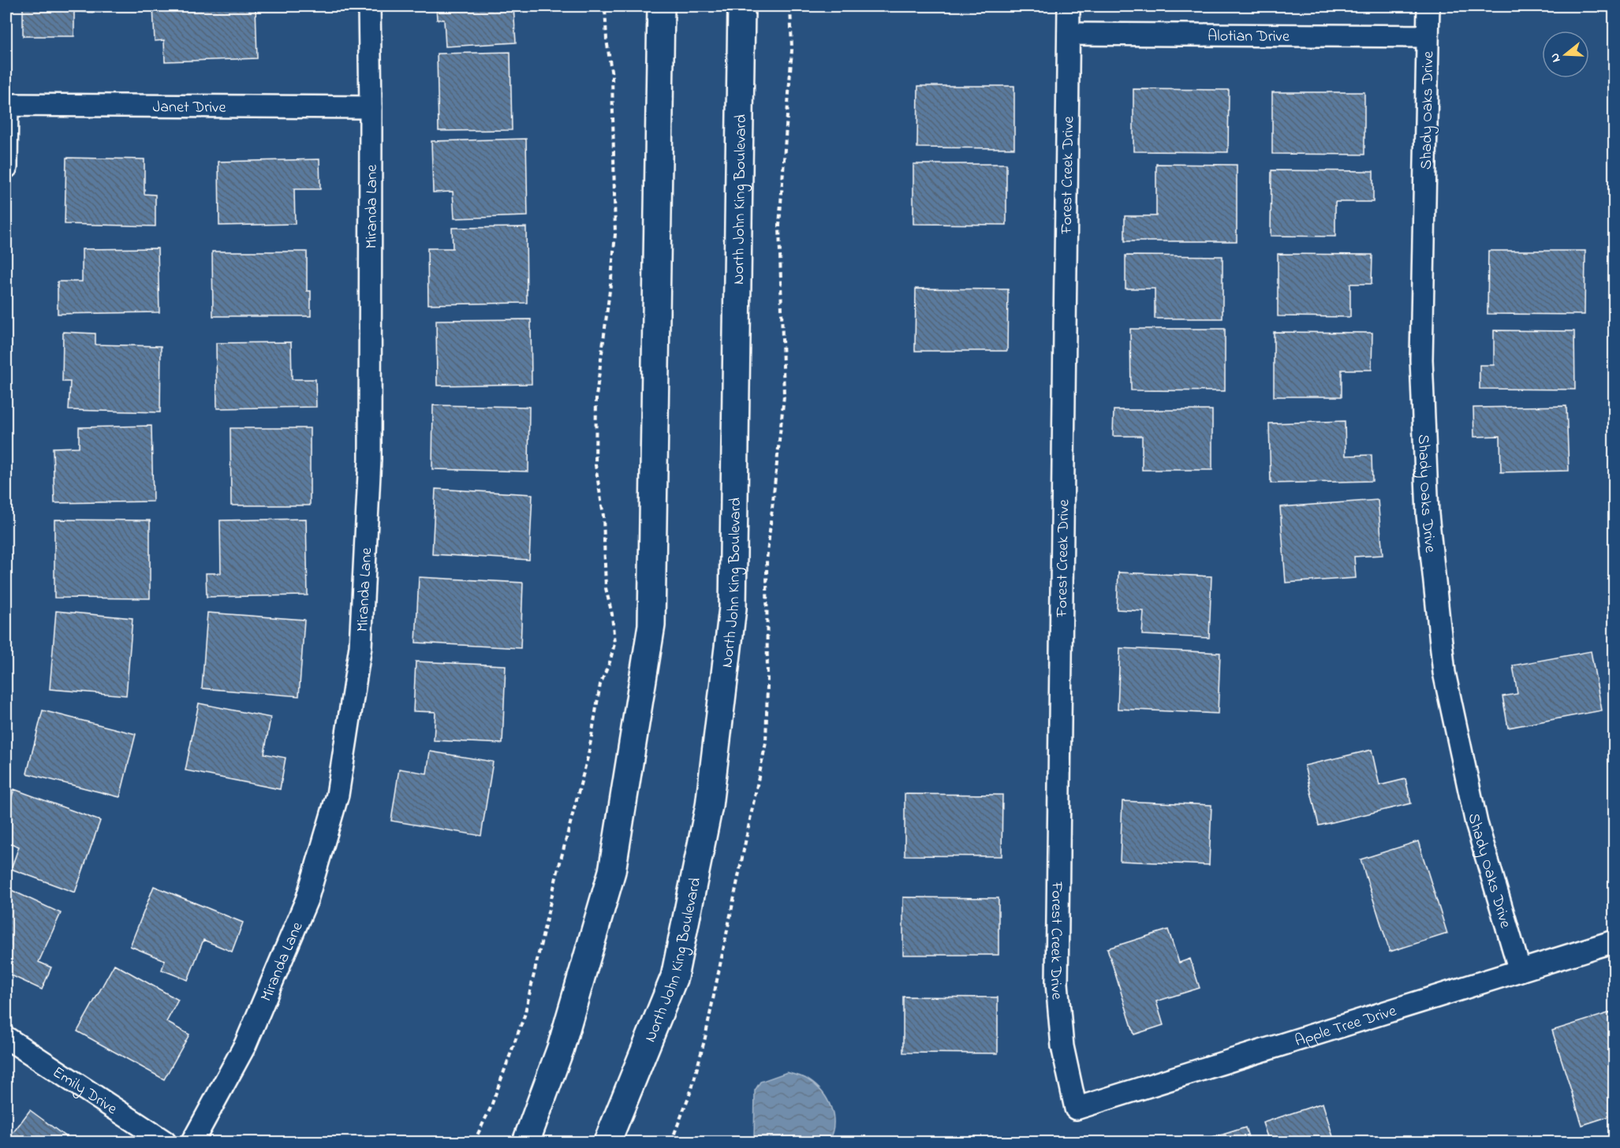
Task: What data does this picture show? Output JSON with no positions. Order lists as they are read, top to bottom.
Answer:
{
  "streets": {
    "main road": ["North John King Boulevard"],
    "street": [
      "Alotian Drive",
      "Janet Drive",
      "Shady Oaks Drive",
      "Forest Creek Drive",
      "Miranda Lane",
      "Apple Tree Drive",
      "Emily Drive"
    ]
  },
  "crossings": [
    ["Alotian Drive", "Shady Oaks Drive"],
    ["Alotian Drive", "Forest Creek Drive"],
    ["Janet Drive", "Miranda Lane"],
    ["Shady Oaks Drive", "Apple Tree Drive"],
    ["Forest Creek Drive", "Apple Tree Drive"]
  ],
  "north": "left"
}
